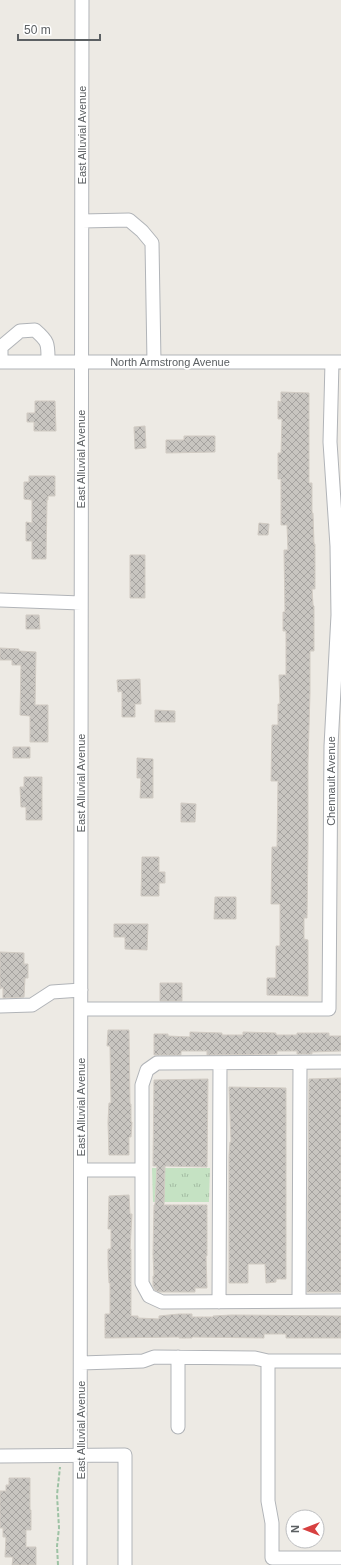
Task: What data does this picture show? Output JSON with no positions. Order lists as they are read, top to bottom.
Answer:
{
  "streets": {
    "street": ["East Alluvial Avenue", "North Armstrong Avenue", "Chennault Avenue"]
  },
  "crossings": [
    ["East Alluvial Avenue", "North Armstrong Avenue"],
    ["East Alluvial Avenue", "Chennault Avenue"],
    ["North Armstrong Avenue", "Chennault Avenue"]
  ],
  "scale_bar": "50 m",
  "north": "left"
}
